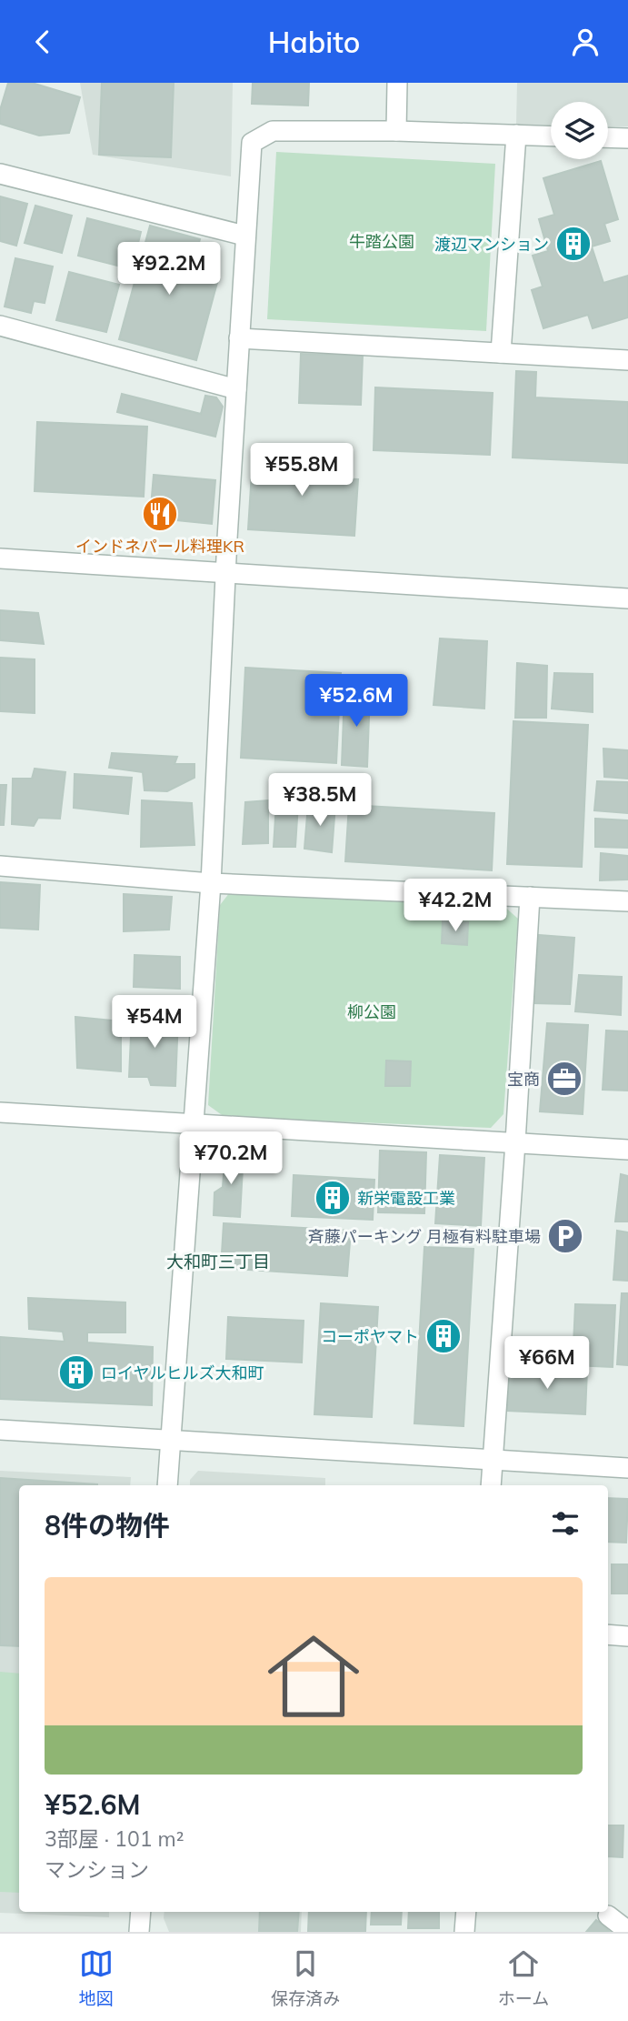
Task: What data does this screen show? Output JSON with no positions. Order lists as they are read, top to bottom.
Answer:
{
  "districts": ["大和町三丁目"],
  "parks": ["牛踏公園", "柳公園"],
  "places": {
    "building": [
      "渡辺マンション",
      "新栄電設工業",
      "コーポヤマト",
      "ロイヤルヒルズ大和町"
    ],
    "restaurant": ["インドネパール料理KR"],
    "office": ["宝商"],
    "parking": ["斉藤パーキング 月極有料駐車場"]
  },
  "page": {
    "header": "Habito",
    "price": [
      "¥92.2M",
      "¥55.8M",
      "¥52.6M",
      "¥38.5M",
      "¥42.2M",
      "¥54M",
      "¥70.2M",
      "¥66M"
    ],
    "heading": "8件の物件",
    "list": [
      {
        "name": "¥52.6M",
        "note": "3部屋 · 101 m² · マンション"
      }
    ],
    "tabs": ["地図", "保存済み", "ホーム"]
  }
}
